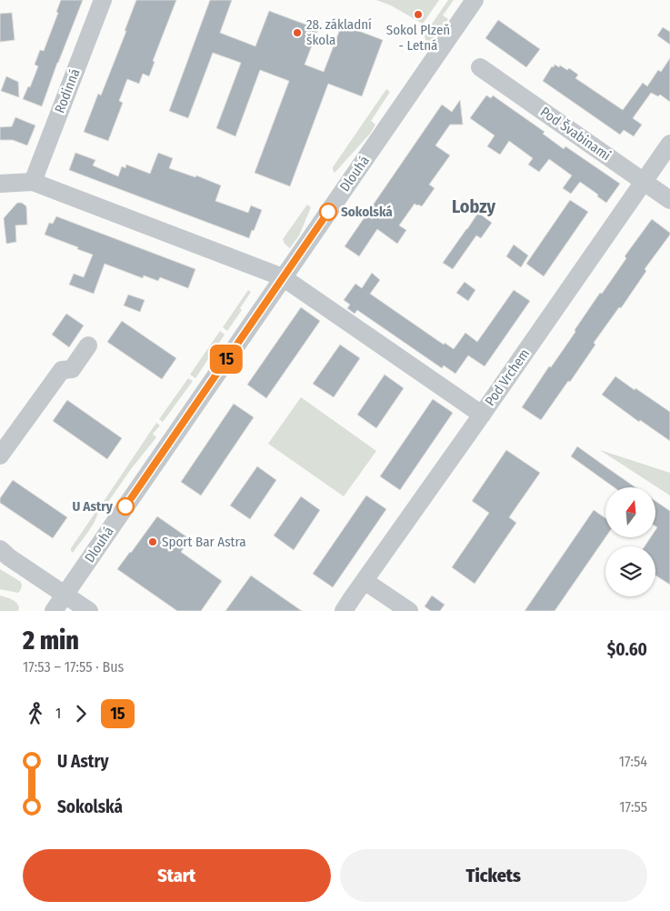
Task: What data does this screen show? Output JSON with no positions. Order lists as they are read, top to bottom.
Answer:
{
  "streets": {
    "street": [
      "Rodinná",
      "Pod Švabinami",
      "Dlouhá",
      "Pod Vrchem"
    ]
  },
  "crossings": [
    ["Pod Švabinami", "Pod Vrchem"]
  ],
  "districts": ["Lobzy"],
  "places": [
    "Sokol Plzeň - Letná",
    "28. základní škola",
    "Sokolská",
    "U Astry",
    "Sport Bar Astra"
  ],
  "lines": ["bus line 15"],
  "north": "top",
  "page": {
    "on_map": "15",
    "heading": ["2 min", "17:53 – 17:55 · Bus", "$0.60"],
    "legs": ["1", "15"],
    "list": [
      {
        "name": "U Astry",
        "value": "17:54"
      },
      {
        "name": "Sokolská",
        "value": "17:55"
      }
    ],
    "buttons": ["Start", "Tickets"]
  }
}
